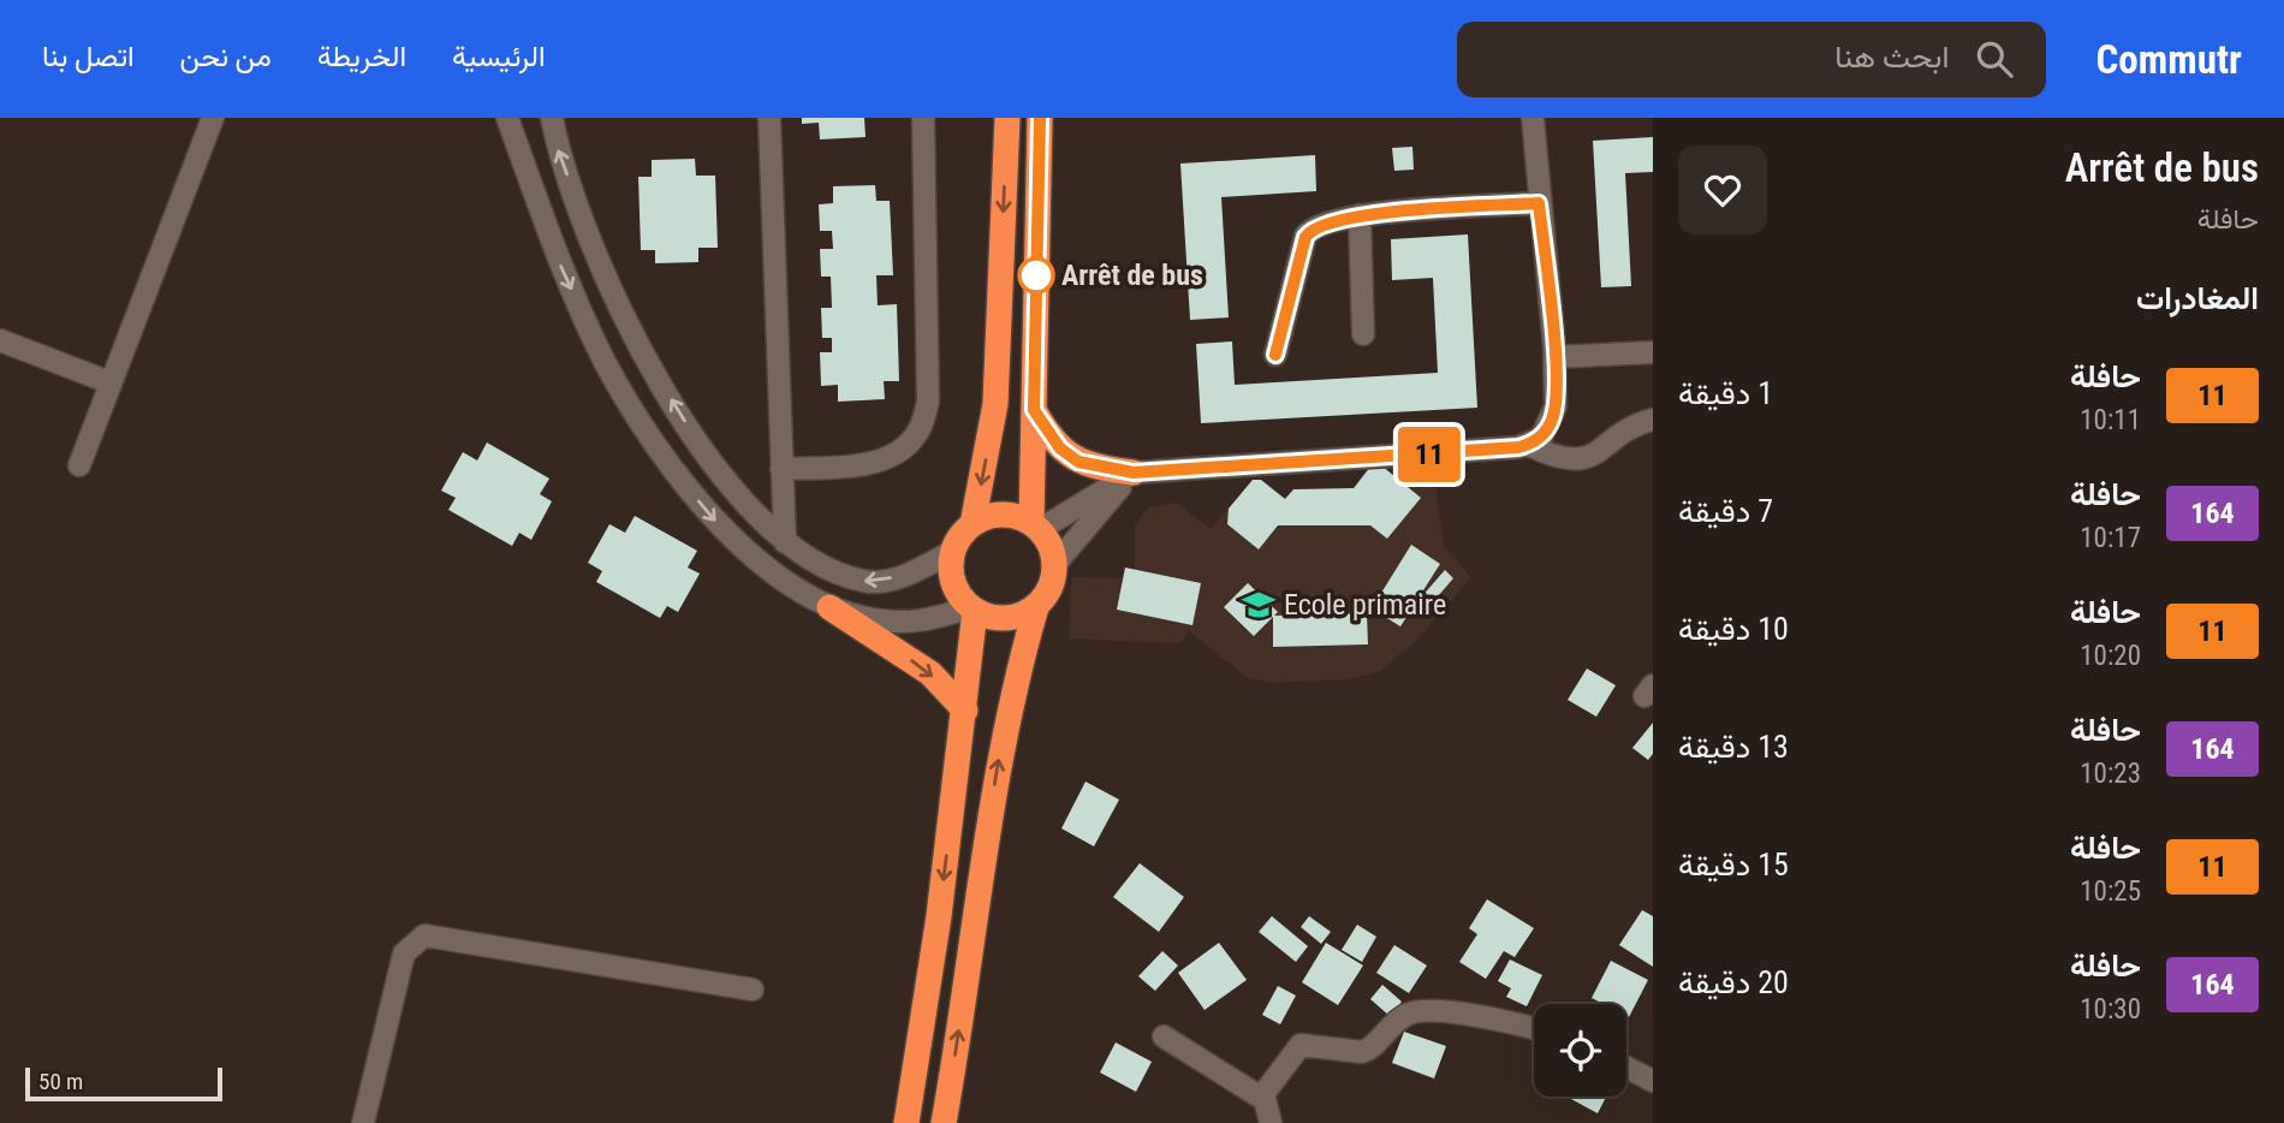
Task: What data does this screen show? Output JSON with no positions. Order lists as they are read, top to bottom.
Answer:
{
  "places": {
    "other": ["Arrêt de bus"],
    "school or university": ["Ecole primaire"]
  },
  "lines": ["bus line 11"],
  "scale_bar": "50 m",
  "page": {
    "header": "Commutr",
    "search": "ابحث هنا",
    "nav": [
      "الرئيسية",
      "الخريطة",
      "من نحن",
      "اتصل بنا"
    ],
    "heading": [
      ["Arrêt de bus", "حافلة"],
      "المغادرات"
    ],
    "on_map": "11",
    "list": [
      {
        "mark": "11",
        "name": "حافلة",
        "note": "10:11",
        "value": "1 دقيقة"
      },
      {
        "mark": "164",
        "name": "حافلة",
        "note": "10:17",
        "value": "7 دقيقة"
      },
      {
        "mark": "11",
        "name": "حافلة",
        "note": "10:20",
        "value": "10 دقيقة"
      },
      {
        "mark": "164",
        "name": "حافلة",
        "note": "10:23",
        "value": "13 دقيقة"
      },
      {
        "mark": "11",
        "name": "حافلة",
        "note": "10:25",
        "value": "15 دقيقة"
      },
      {
        "mark": "164",
        "name": "حافلة",
        "note": "10:30",
        "value": "20 دقيقة"
      }
    ],
    "scale": "50 m"
  }
}
